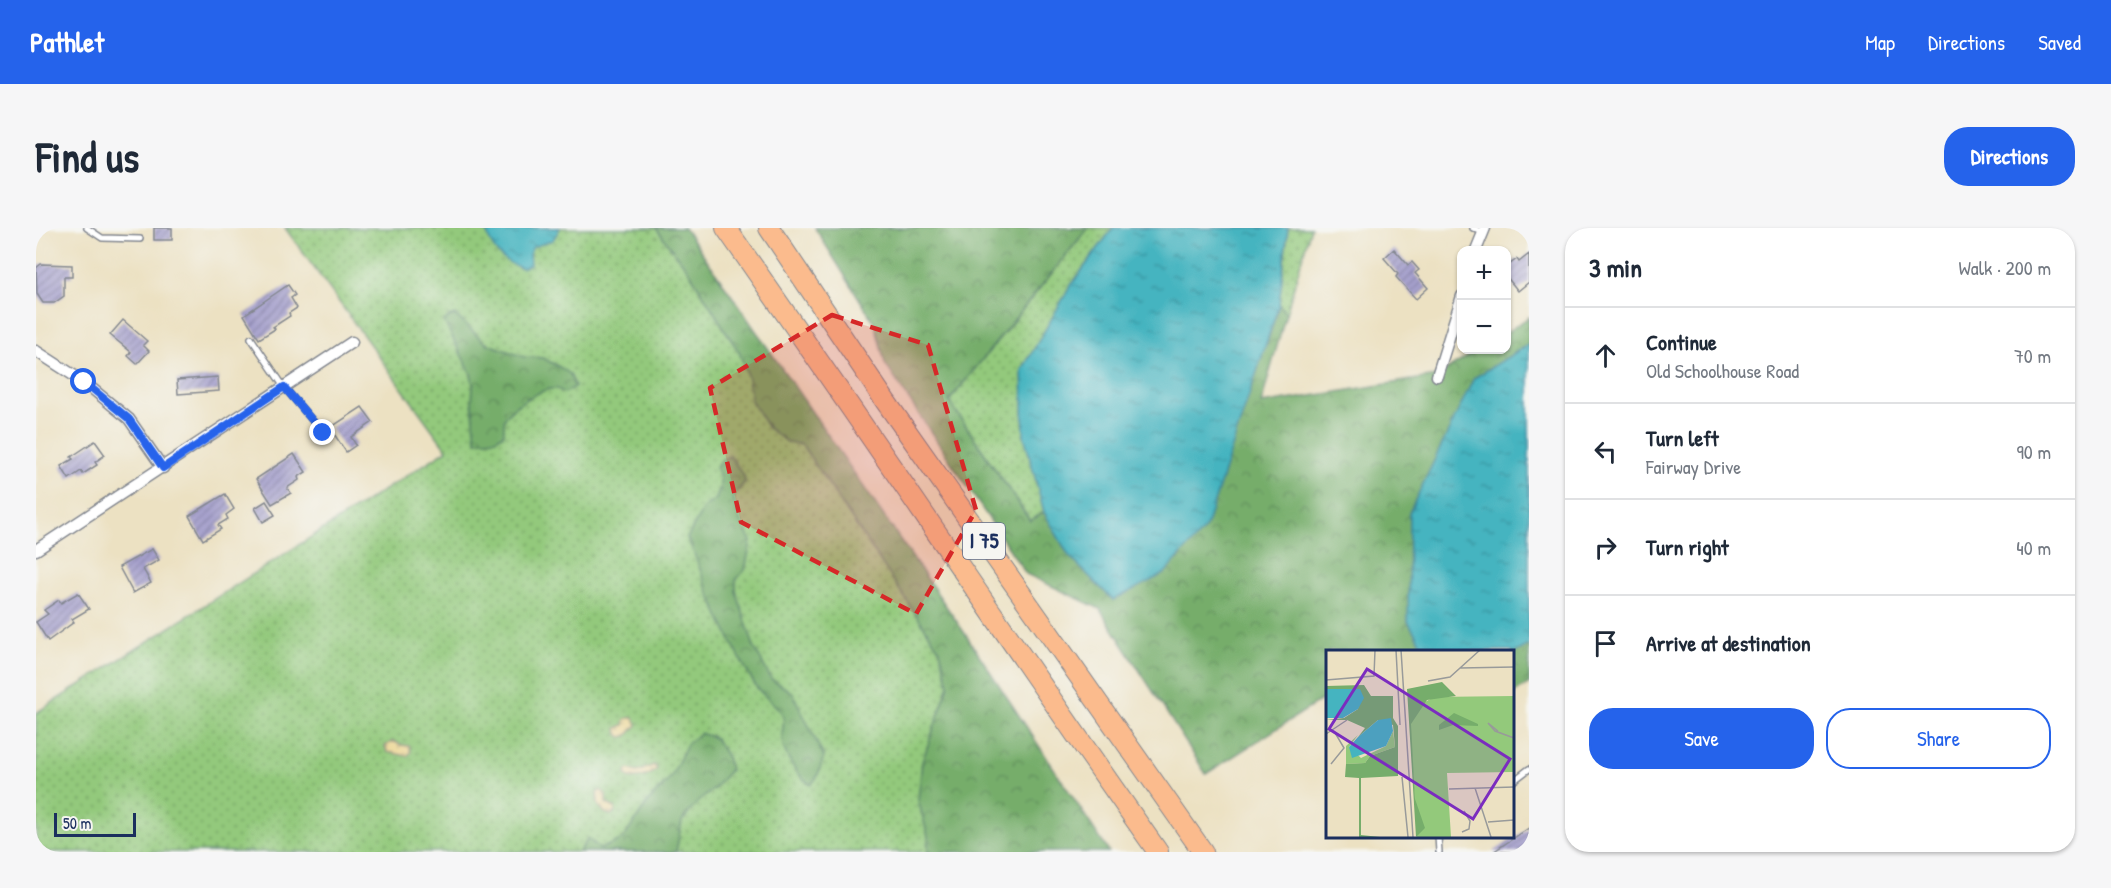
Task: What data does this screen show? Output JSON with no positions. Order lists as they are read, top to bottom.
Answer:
{
  "streets": {
    "highway": ["I 75"]
  },
  "scale_bar": "50 m",
  "page": {
    "header": "Pathlet",
    "nav": ["Map", "Directions", "Saved"],
    "buttons": [
      "Directions",
      ["Save", "Share"]
    ],
    "title": "Find us",
    "heading": ["3 min", "Walk · 200 m"],
    "map_buttons": ["+", "−"],
    "list": [
      ["Continue", "Old Schoolhouse Road", "70 m"],
      ["Turn left", "Fairway Drive", "90 m"],
      ["Turn right", "40 m"],
      "Arrive at destination"
    ],
    "scale": "50 m"
  }
}
